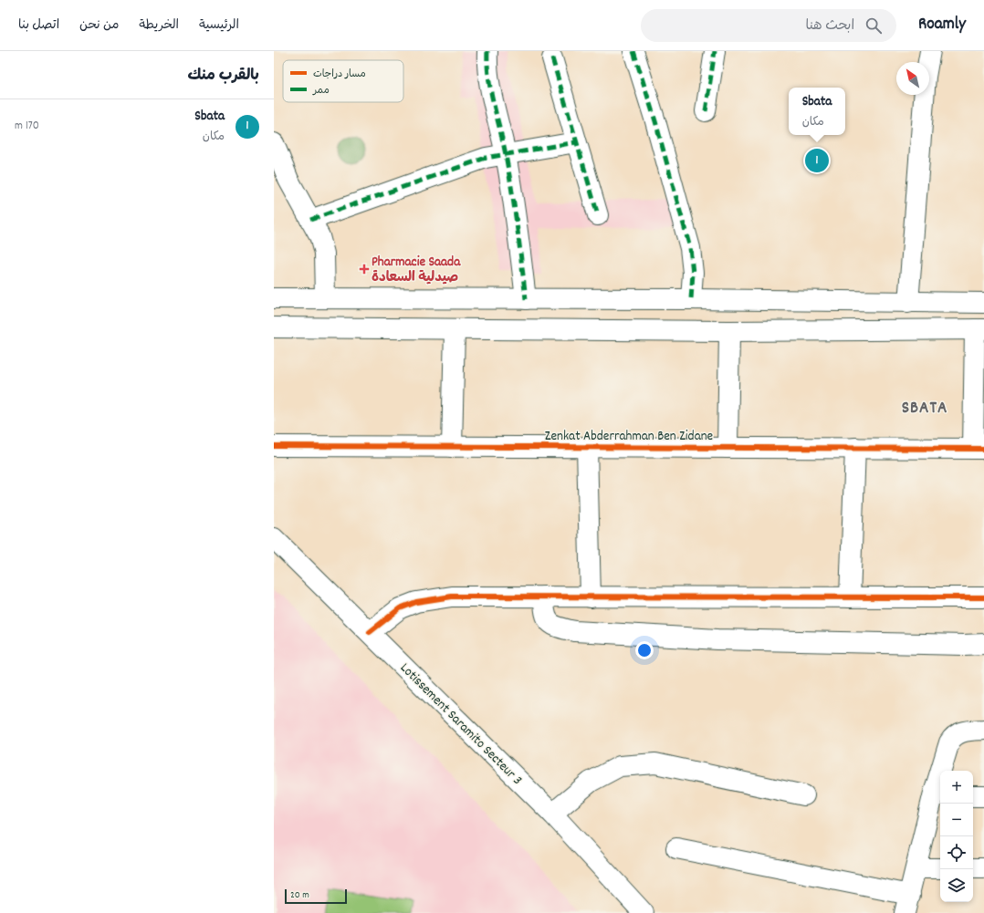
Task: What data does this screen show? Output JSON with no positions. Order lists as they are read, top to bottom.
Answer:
{
  "streets": {
    "street": ["Zenkat Abderrahman Ben Zidane", "Lotissement Saramito Secteur 3"]
  },
  "districts": ["SBATA"],
  "places": {
    "health": ["Pharmacie Saada صيدلية السعادة"]
  },
  "legend": ["مسار دراجات", "ممر"],
  "scale_bar": "20 m",
  "north": "top left",
  "page": {
    "header": "Roamly",
    "search": "ابحث هنا",
    "nav": [
      "الرئيسية",
      "الخريطة",
      "من نحن",
      "اتصل بنا"
    ],
    "heading": "بالقرب منك",
    "popup": ["Sbata", "مكان"],
    "list": [
      {
        "mark": "1",
        "name": "Sbata",
        "note": "مكان",
        "value": "170 m"
      }
    ],
    "pins": "1",
    "map_buttons": ["+", "−"],
    "scale": "20 m"
  }
}
